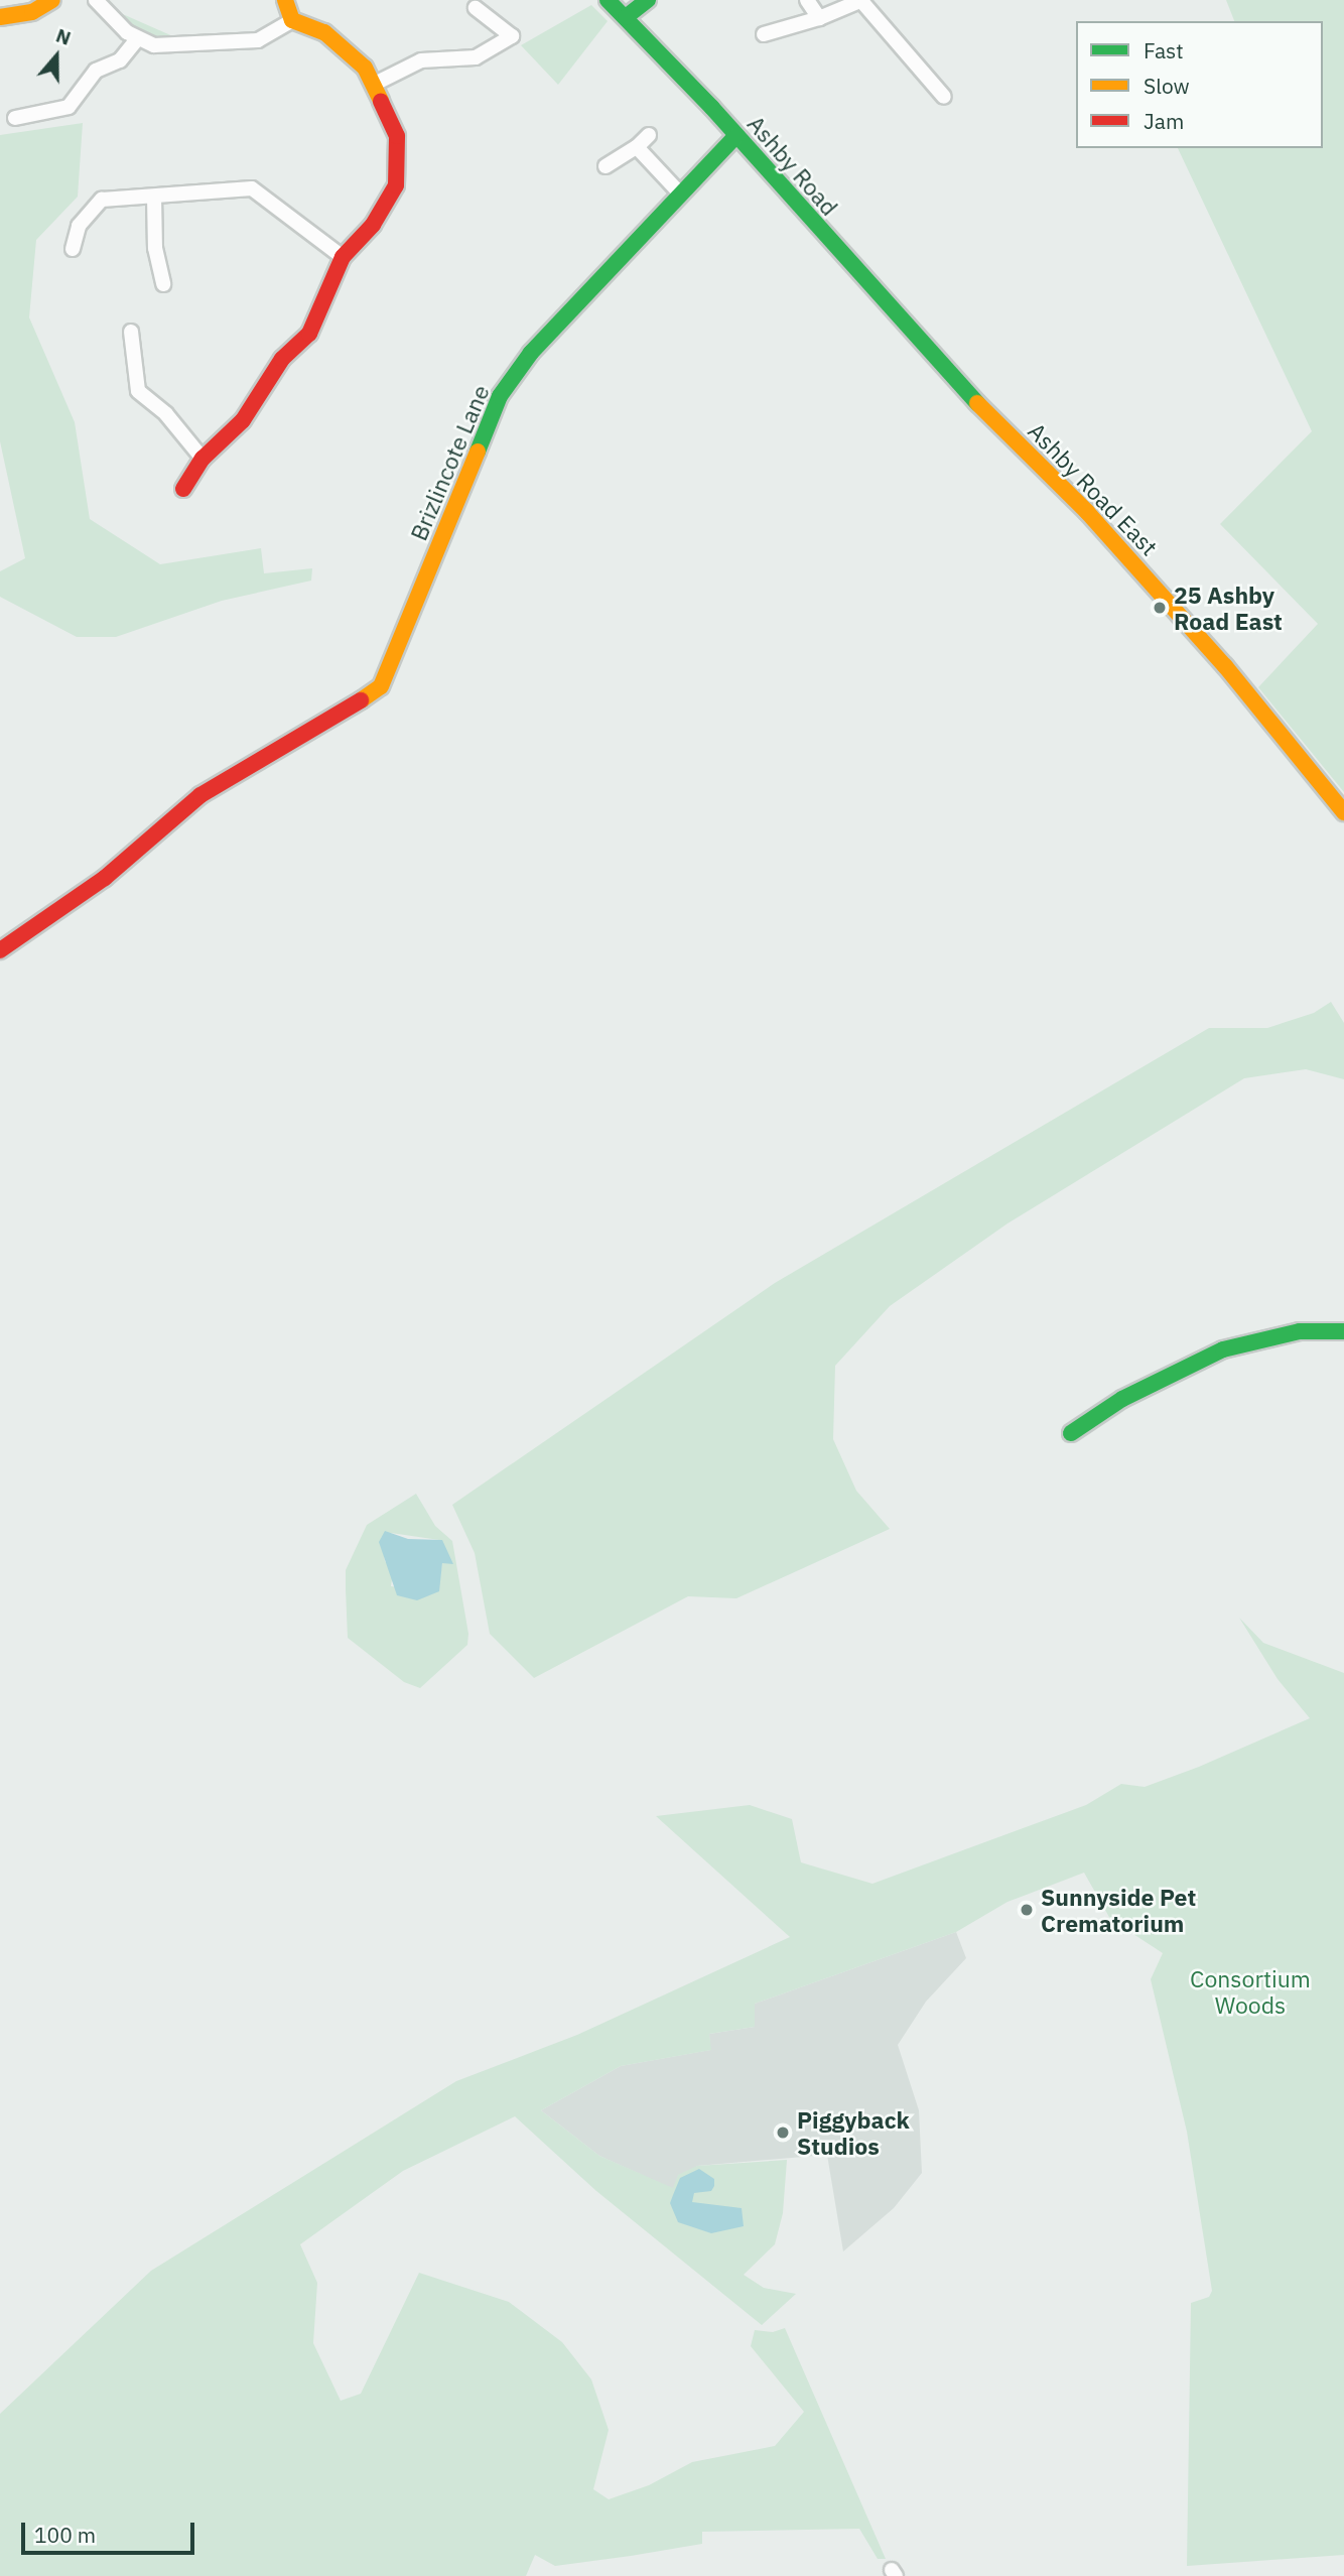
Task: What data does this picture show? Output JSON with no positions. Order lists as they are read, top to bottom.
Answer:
{
  "streets": {
    "main road": ["Ashby Road", "Brizlincote Lane", "Ashby Road East"]
  },
  "crossings": [
    ["Ashby Road", "Brizlincote Lane"],
    ["Ashby Road", "Ashby Road East"]
  ],
  "parks": ["Consortium Woods"],
  "places": ["25 Ashby Road East", "Sunnyside Pet Crematorium", "Piggyback Studios"],
  "legend": ["Fast", "Slow", "Jam"],
  "scale_bar": "100 m",
  "north": "top"
}
